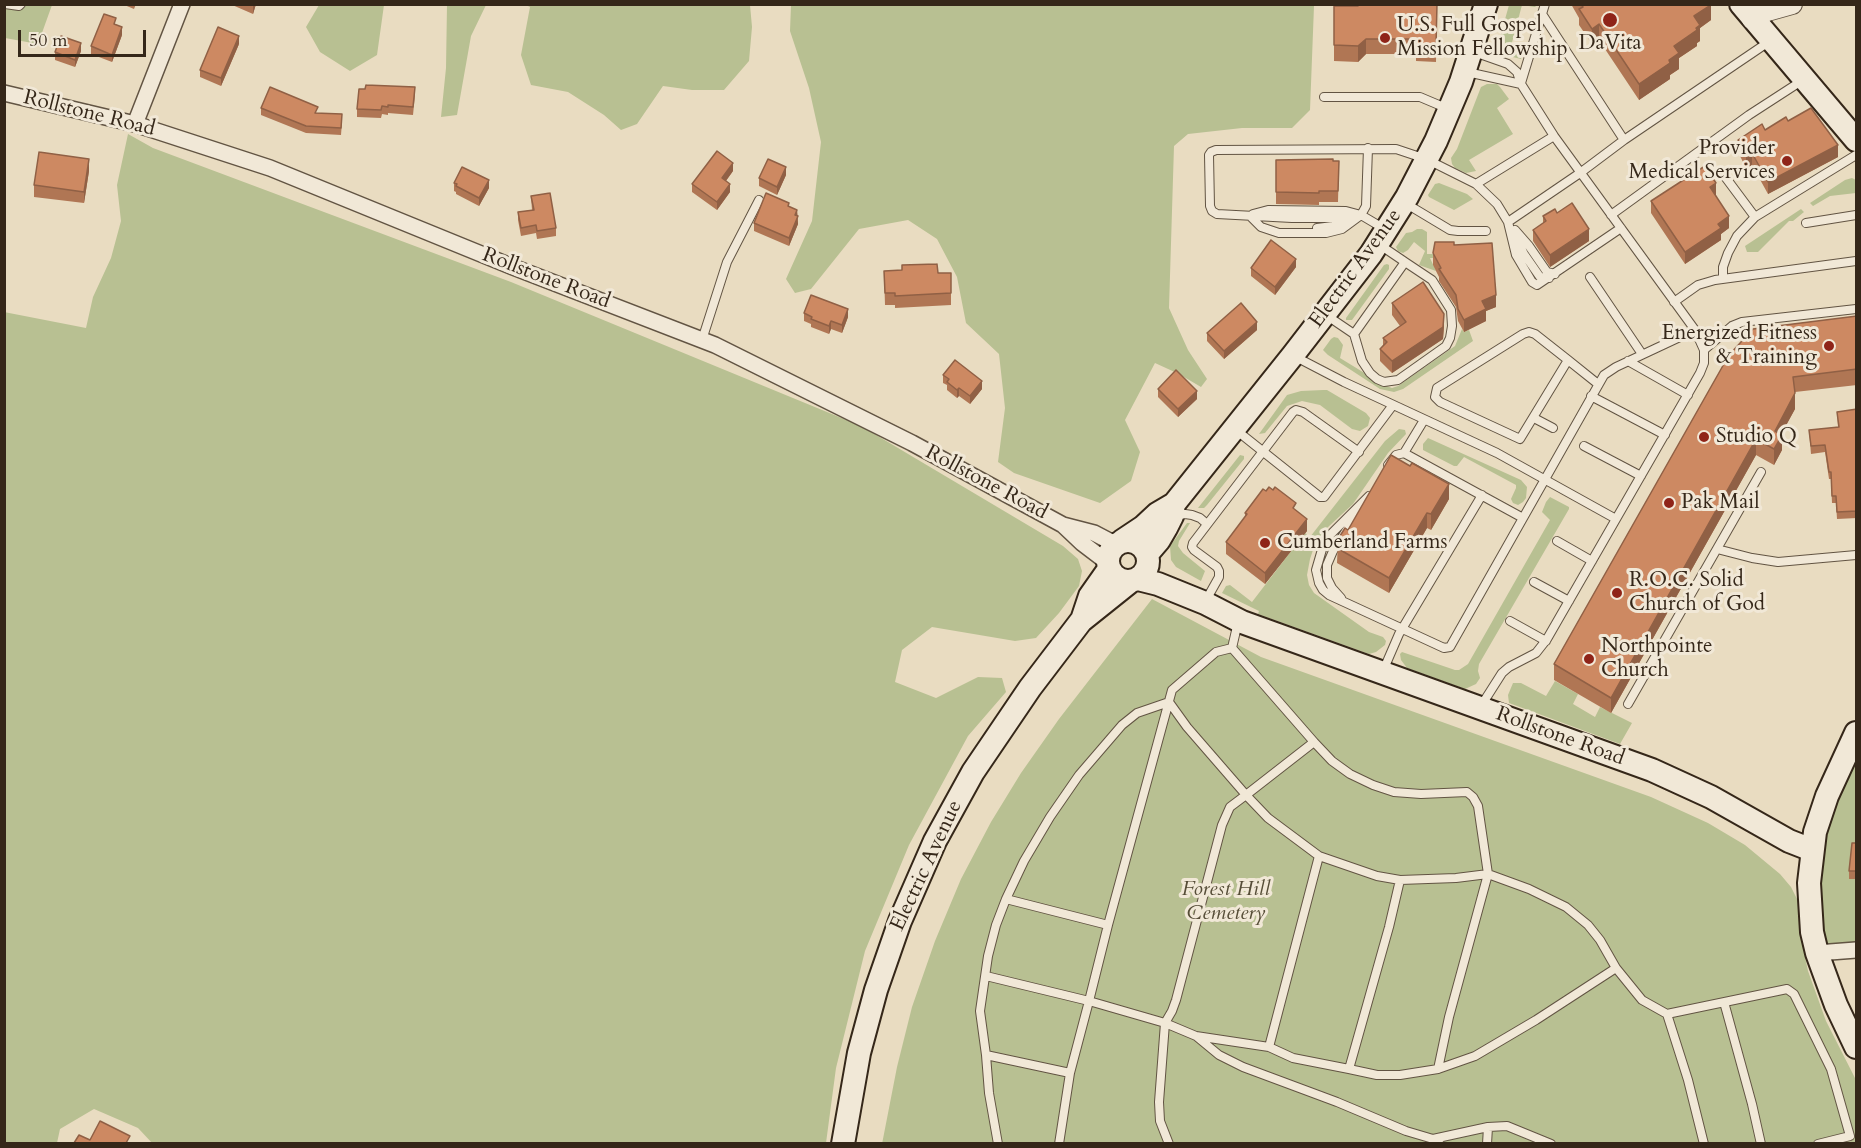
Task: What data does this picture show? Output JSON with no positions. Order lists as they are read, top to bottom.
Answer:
{
  "streets": {
    "main road": ["Rollstone Road", "Electric Avenue"]
  },
  "crossings": [
    ["Rollstone Road", "Electric Avenue"]
  ],
  "parks": ["Forest Hill Cemetery"],
  "places": [
    "DaVita",
    "U.S. Full Gospel Mission Fellowship",
    "Provider Medical Services",
    "Energized Fitness & Training",
    "Studio Q",
    "Pak Mail",
    "Cumberland Farms",
    "R.O.C. Solid Church of God",
    "Northpointe Church"
  ],
  "scale_bar": "50 m"
}
